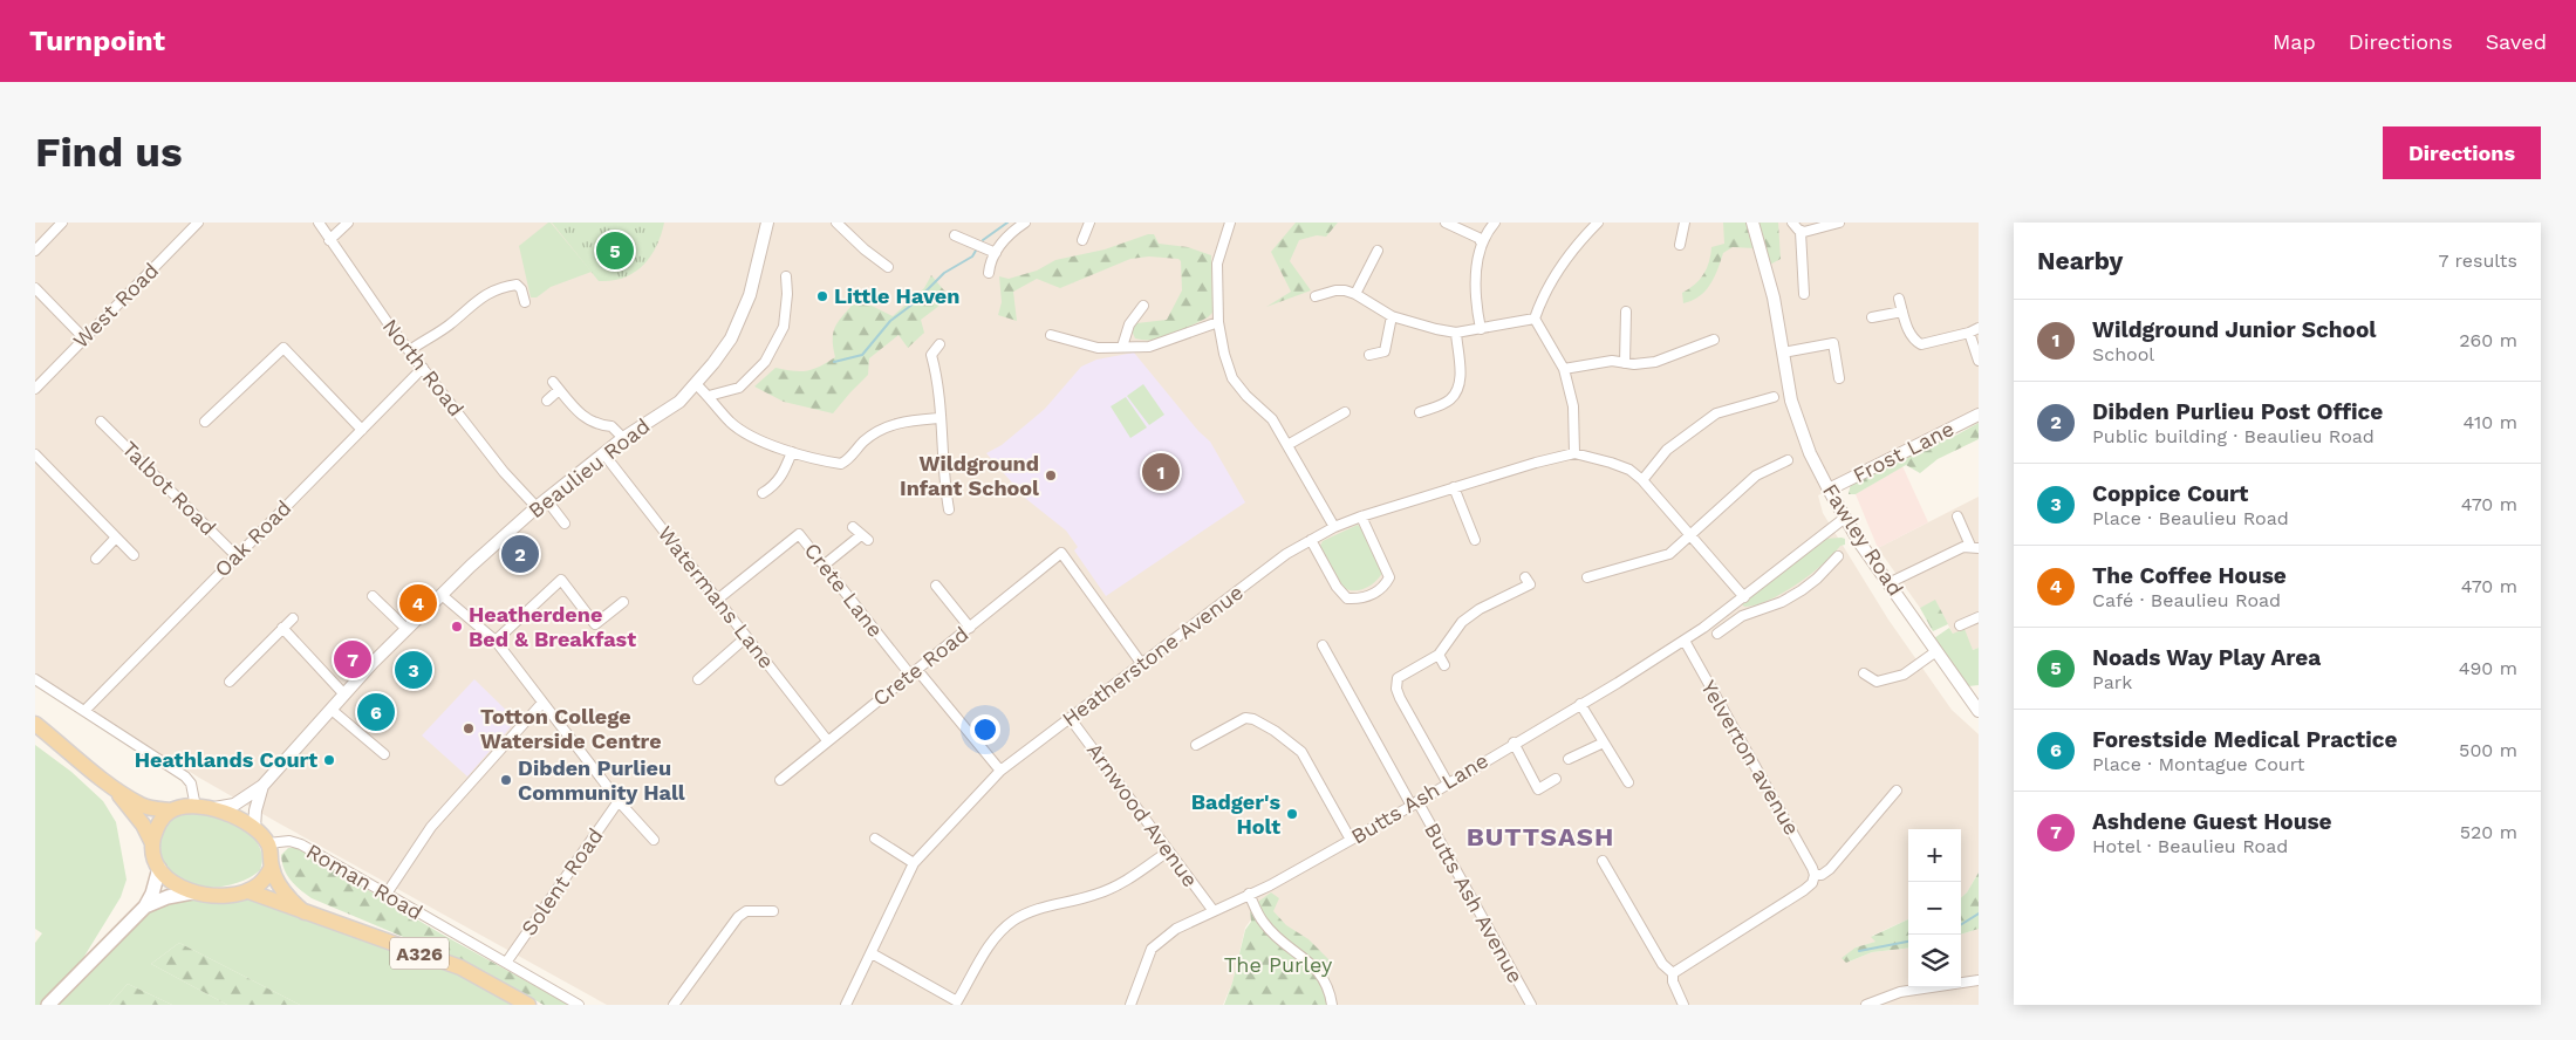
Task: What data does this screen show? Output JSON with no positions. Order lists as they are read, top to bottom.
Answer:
{
  "streets": {
    "main road": ["A326"],
    "street": [
      "West Road",
      "North Road",
      "Frost Lane",
      "Beaulieu Road",
      "Talbot Road",
      "Oak Road",
      "Fawley Road",
      "Crete Lane",
      "Watermans Lane",
      "Heatherstone Avenue",
      "Crete Road",
      "Yelverton avenue",
      "Butts Ash Lane",
      "Arnwood Avenue",
      "Roman Road",
      "Solent Road",
      "Butts Ash Avenue"
    ]
  },
  "crossings": [
    ["North Road", "Beaulieu Road"],
    ["North Road", "Oak Road"],
    ["Frost Lane", "Fawley Road"],
    ["Beaulieu Road", "Watermans Lane"],
    ["Beaulieu Road", "Roman Road"],
    ["Beaulieu Road", "A326"],
    ["Talbot Road", "Oak Road"],
    ["Fawley Road", "Butts Ash Lane"],
    ["Crete Lane", "Watermans Lane"],
    ["Crete Lane", "Heatherstone Avenue"],
    ["Crete Lane", "Crete Road"],
    ["Watermans Lane", "Crete Road"],
    ["Heatherstone Avenue", "Crete Road"],
    ["Heatherstone Avenue", "Arnwood Avenue"],
    ["Yelverton avenue", "Butts Ash Lane"],
    ["Butts Ash Lane", "Arnwood Avenue"],
    ["Butts Ash Lane", "Butts Ash Avenue"],
    ["Roman Road", "Solent Road"],
    ["Roman Road", "A326"]
  ],
  "districts": ["BUTTSASH"],
  "parks": ["The Purley"],
  "places": [
    "Little Haven",
    "Wildground Infant School",
    "Heatherdene Bed & Breakfast",
    "Totton College Waterside Centre",
    "Heathlands Court",
    "Dibden Purlieu Community Hall",
    "Badger's Holt"
  ],
  "page": {
    "header": "Turnpoint",
    "nav": ["Map", "Directions", "Saved"],
    "buttons": "Directions",
    "title": "Find us",
    "heading": ["Nearby", "7 results"],
    "pins": [
      "5",
      "1",
      "2",
      "4",
      "7",
      "3",
      "6"
    ],
    "list": [
      {
        "mark": "1",
        "name": "Wildground Junior School",
        "note": "School",
        "value": "260 m"
      },
      {
        "mark": "2",
        "name": "Dibden Purlieu Post Office",
        "note": "Public building · Beaulieu Road",
        "value": "410 m"
      },
      {
        "mark": "3",
        "name": "Coppice Court",
        "note": "Place · Beaulieu Road",
        "value": "470 m"
      },
      {
        "mark": "4",
        "name": "The Coffee House",
        "note": "Café · Beaulieu Road",
        "value": "470 m"
      },
      {
        "mark": "5",
        "name": "Noads Way Play Area",
        "note": "Park",
        "value": "490 m"
      },
      {
        "mark": "6",
        "name": "Forestside Medical Practice",
        "note": "Place · Montague Court",
        "value": "500 m"
      },
      {
        "mark": "7",
        "name": "Ashdene Guest House",
        "note": "Hotel · Beaulieu Road",
        "value": "520 m"
      }
    ],
    "map_buttons": ["+", "−"]
  }
}
